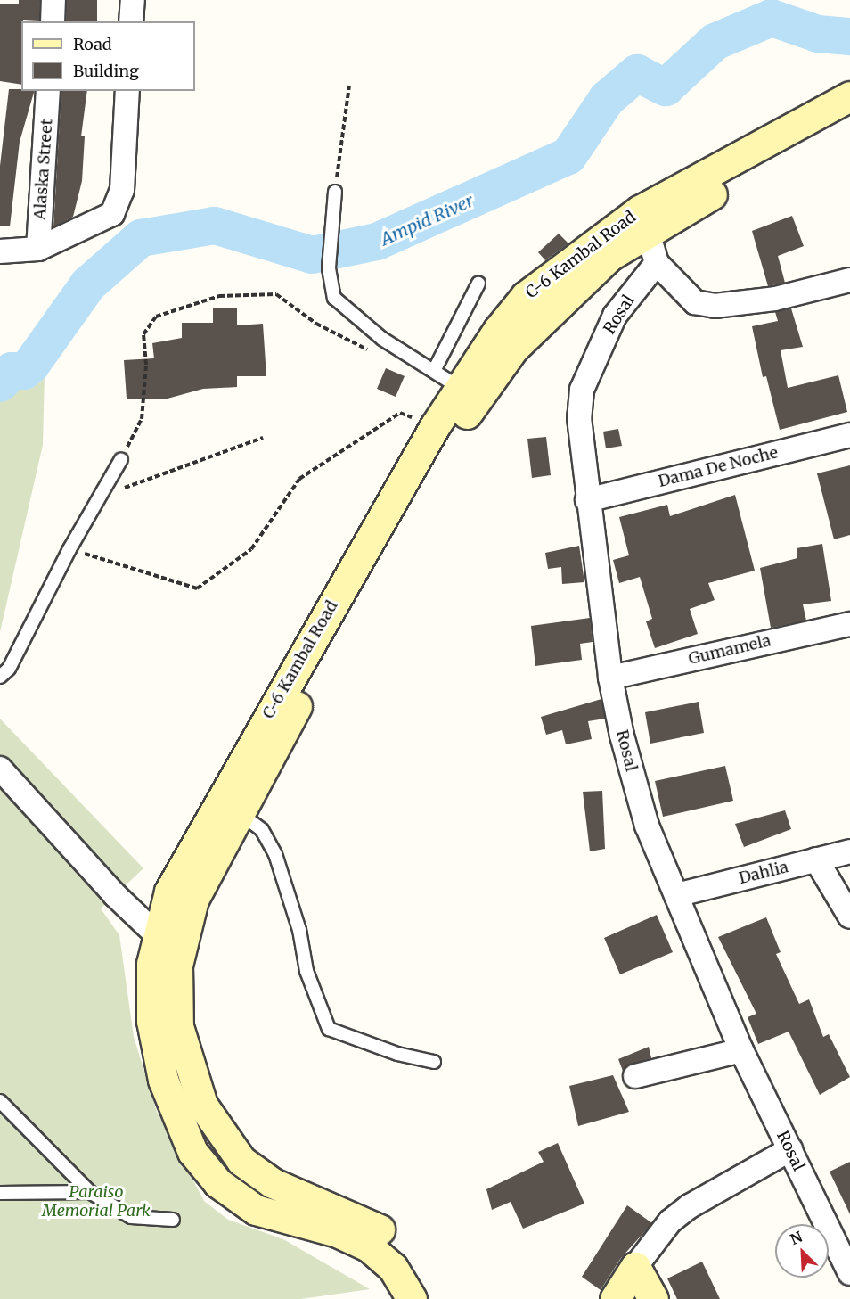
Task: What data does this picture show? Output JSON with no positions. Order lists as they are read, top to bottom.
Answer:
{
  "streets": {
    "main road": ["C-6 Kambal Road"],
    "street": [
      "Alaska Street",
      "Rosal",
      "Dama De Noche",
      "Gumamela",
      "Dahlia"
    ]
  },
  "crossings": [
    ["Rosal", "Dama De Noche"],
    ["Rosal", "Gumamela"],
    ["Rosal", "Dahlia"]
  ],
  "water": ["Ampid River"],
  "parks": ["Paraiso Memorial Park"],
  "legend": ["Road", "Building"],
  "north": "top left"
}
